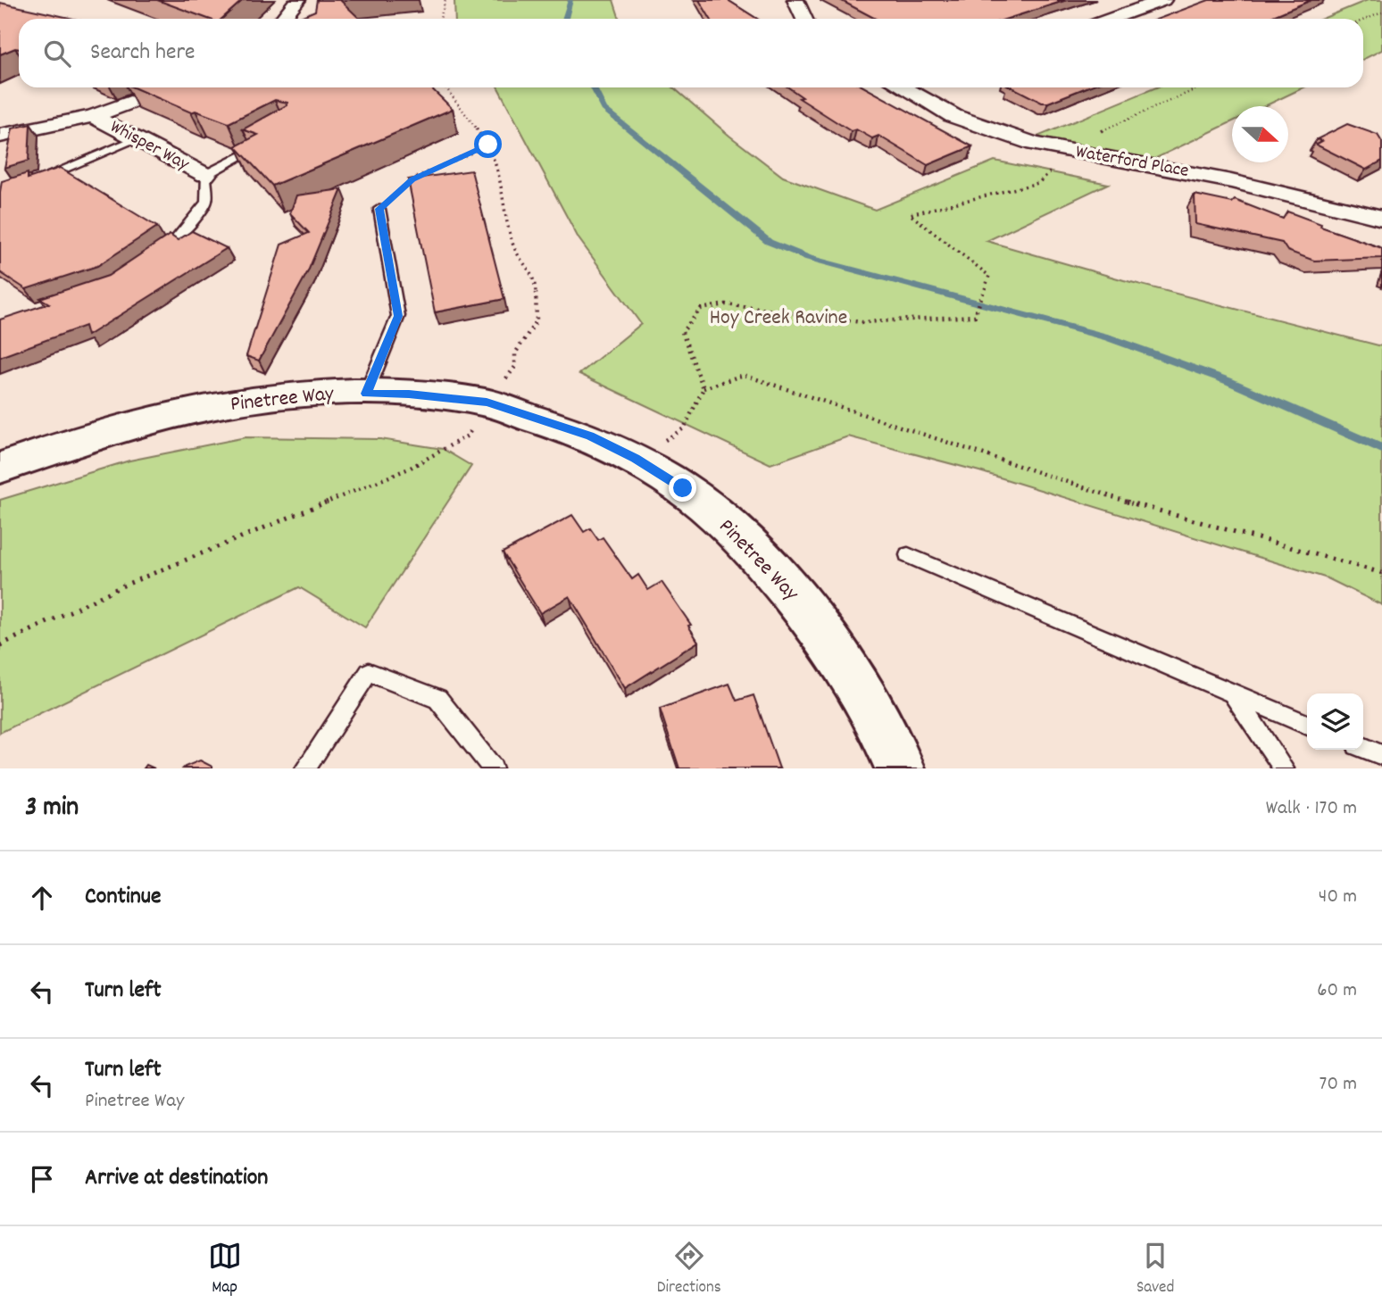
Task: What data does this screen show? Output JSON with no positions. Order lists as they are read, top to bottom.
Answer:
{
  "streets": {
    "main road": ["Pinetree Way"],
    "street": ["Whisper Way", "Waterford Place"]
  },
  "parks": ["Hoy Creek Ravine"],
  "north": "right",
  "page": {
    "search": "Search here",
    "heading": ["3 min", "Walk · 170 m"],
    "list": [
      ["Continue", "40 m"],
      ["Turn left", "60 m"],
      ["Turn left", "Pinetree Way", "70 m"],
      "Arrive at destination"
    ],
    "nav": ["Map", "Directions", "Saved"]
  }
}
